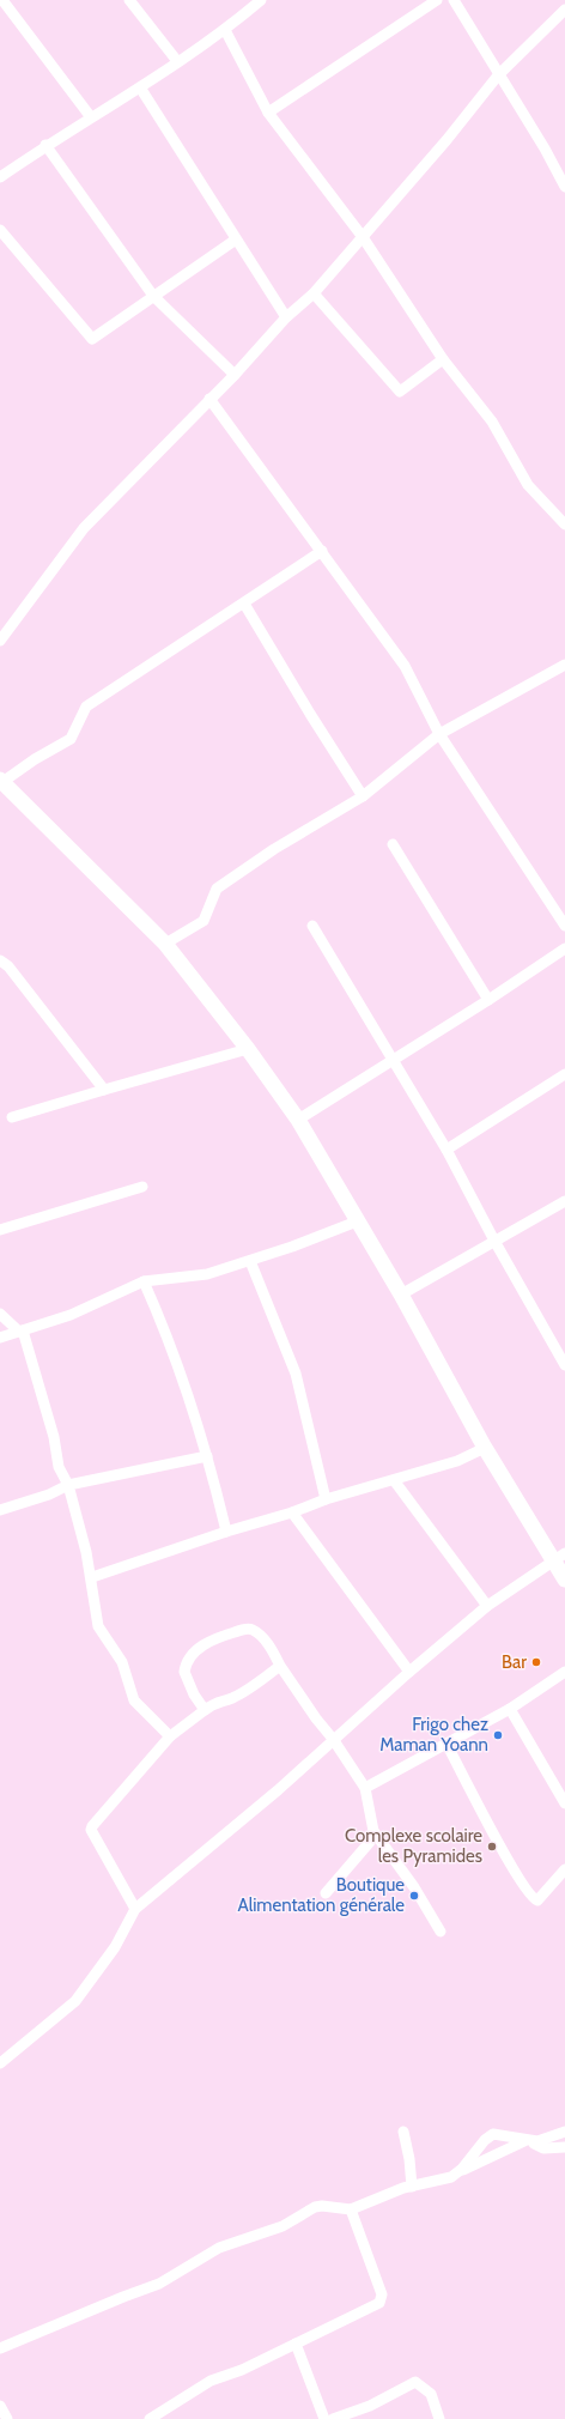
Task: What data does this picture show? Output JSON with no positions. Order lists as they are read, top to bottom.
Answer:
{
  "places": [
    "Bar",
    "Frigo chez Maman Yoann",
    "Complexe scolaire les Pyramides",
    "Boutique Alimentation générale"
  ]
}
